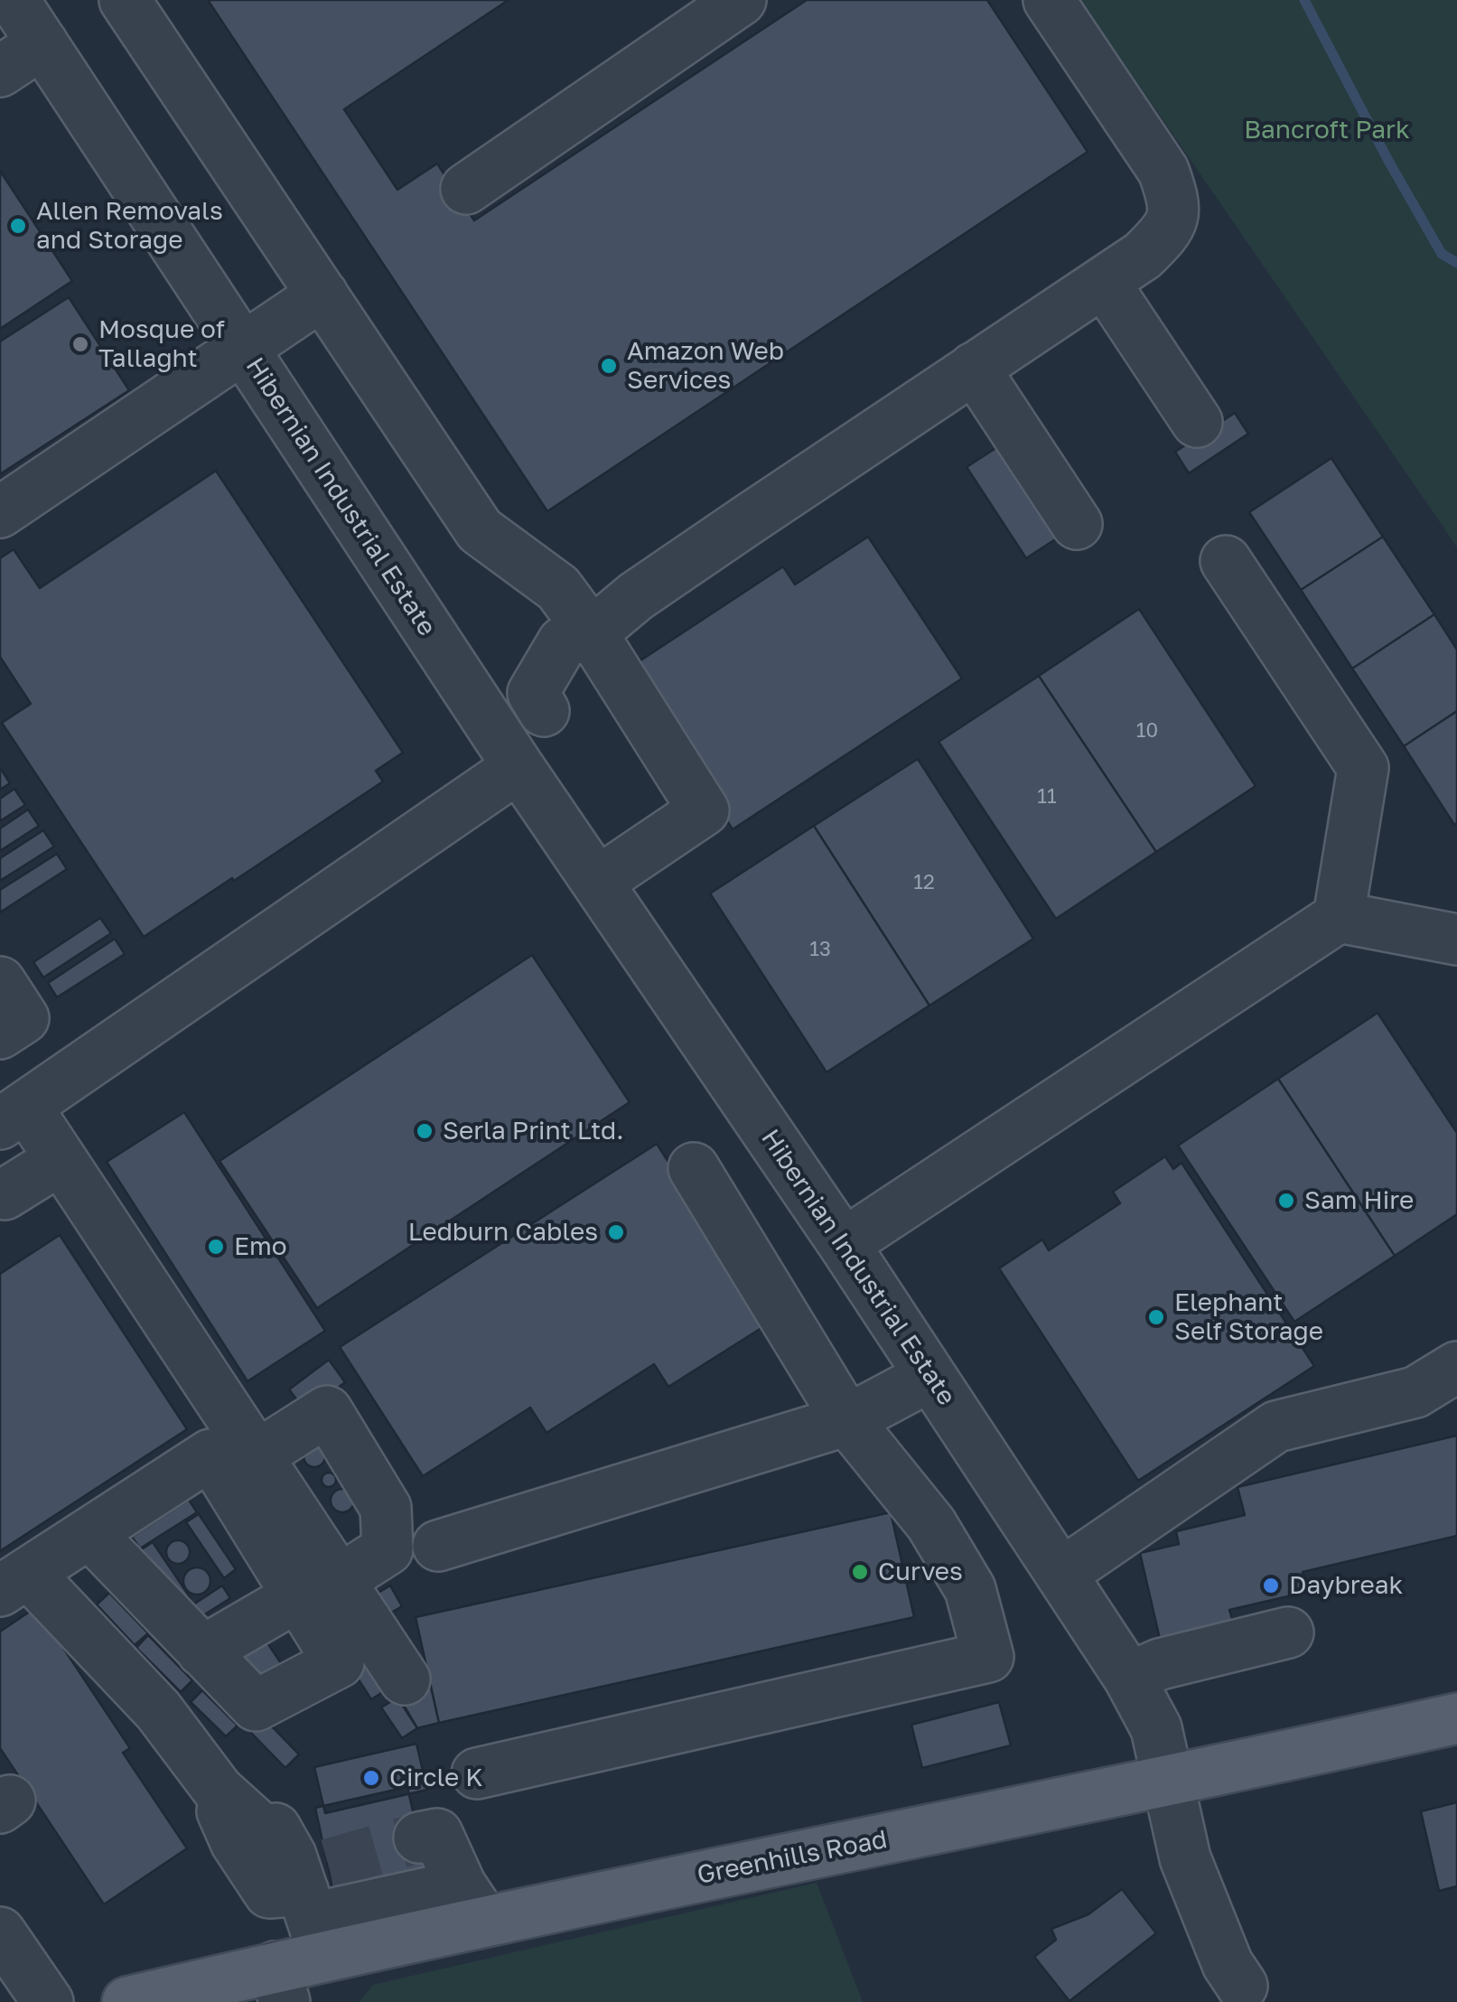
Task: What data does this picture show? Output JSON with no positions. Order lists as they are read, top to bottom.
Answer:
{
  "streets": {
    "main road": ["Greenhills Road"],
    "street": ["Hibernian Industrial Estate"]
  },
  "crossings": [
    ["Hibernian Industrial Estate", "Greenhills Road"]
  ],
  "parks": ["Bancroft Park"],
  "places": [
    "Allen Removals and Storage",
    "Mosque of Tallaght",
    "Amazon Web Services",
    "Serla Print Ltd.",
    "Sam Hire",
    "Ledburn Cables",
    "Emo",
    "Elephant Self Storage",
    "Curves",
    "Daybreak",
    "Circle K"
  ],
  "house_numbers": [
    "10",
    "11",
    "12",
    "13"
  ]
}
